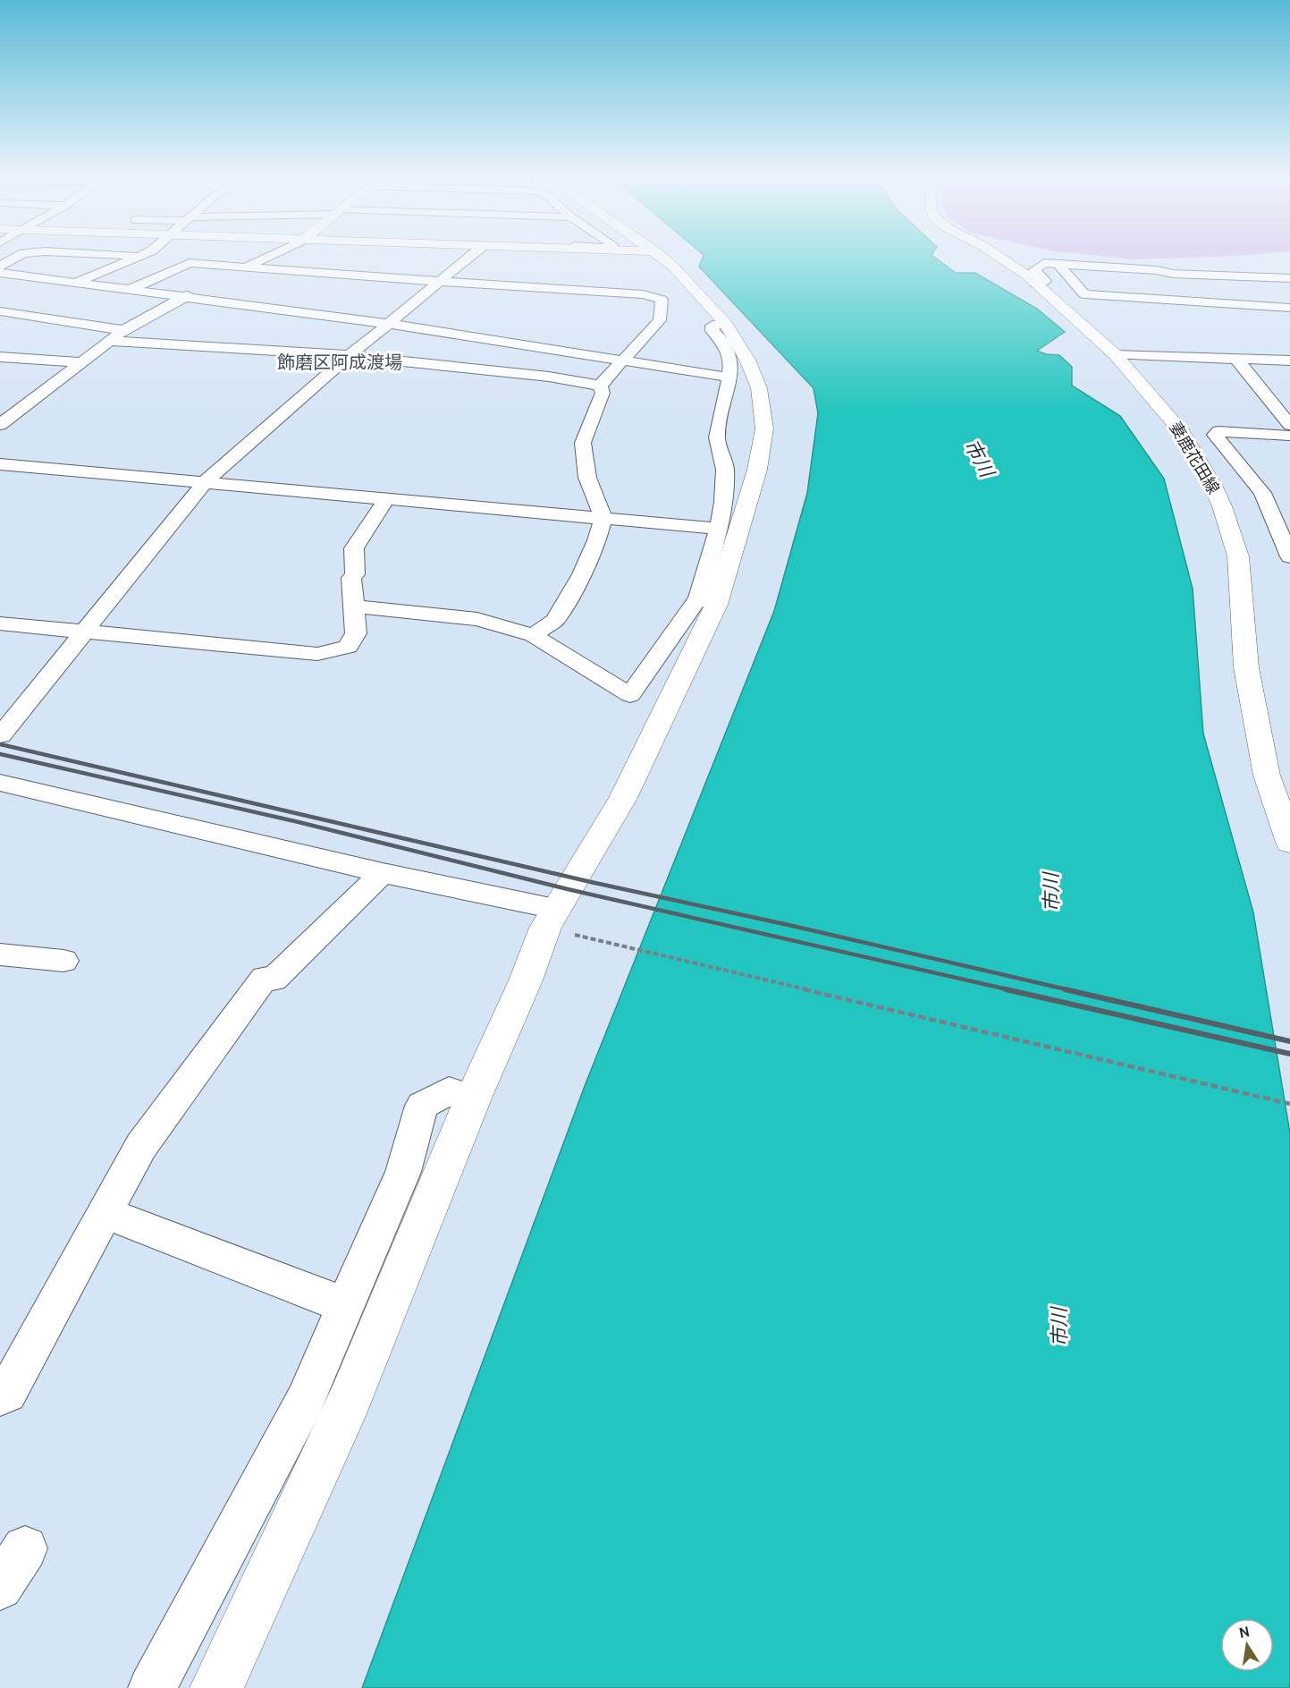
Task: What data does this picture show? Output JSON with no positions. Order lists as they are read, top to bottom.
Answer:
{
  "streets": {
    "street": ["妻鹿花田線"]
  },
  "districts": ["飾磨区阿成渡場"],
  "water": ["市川"],
  "north": "top"
}
